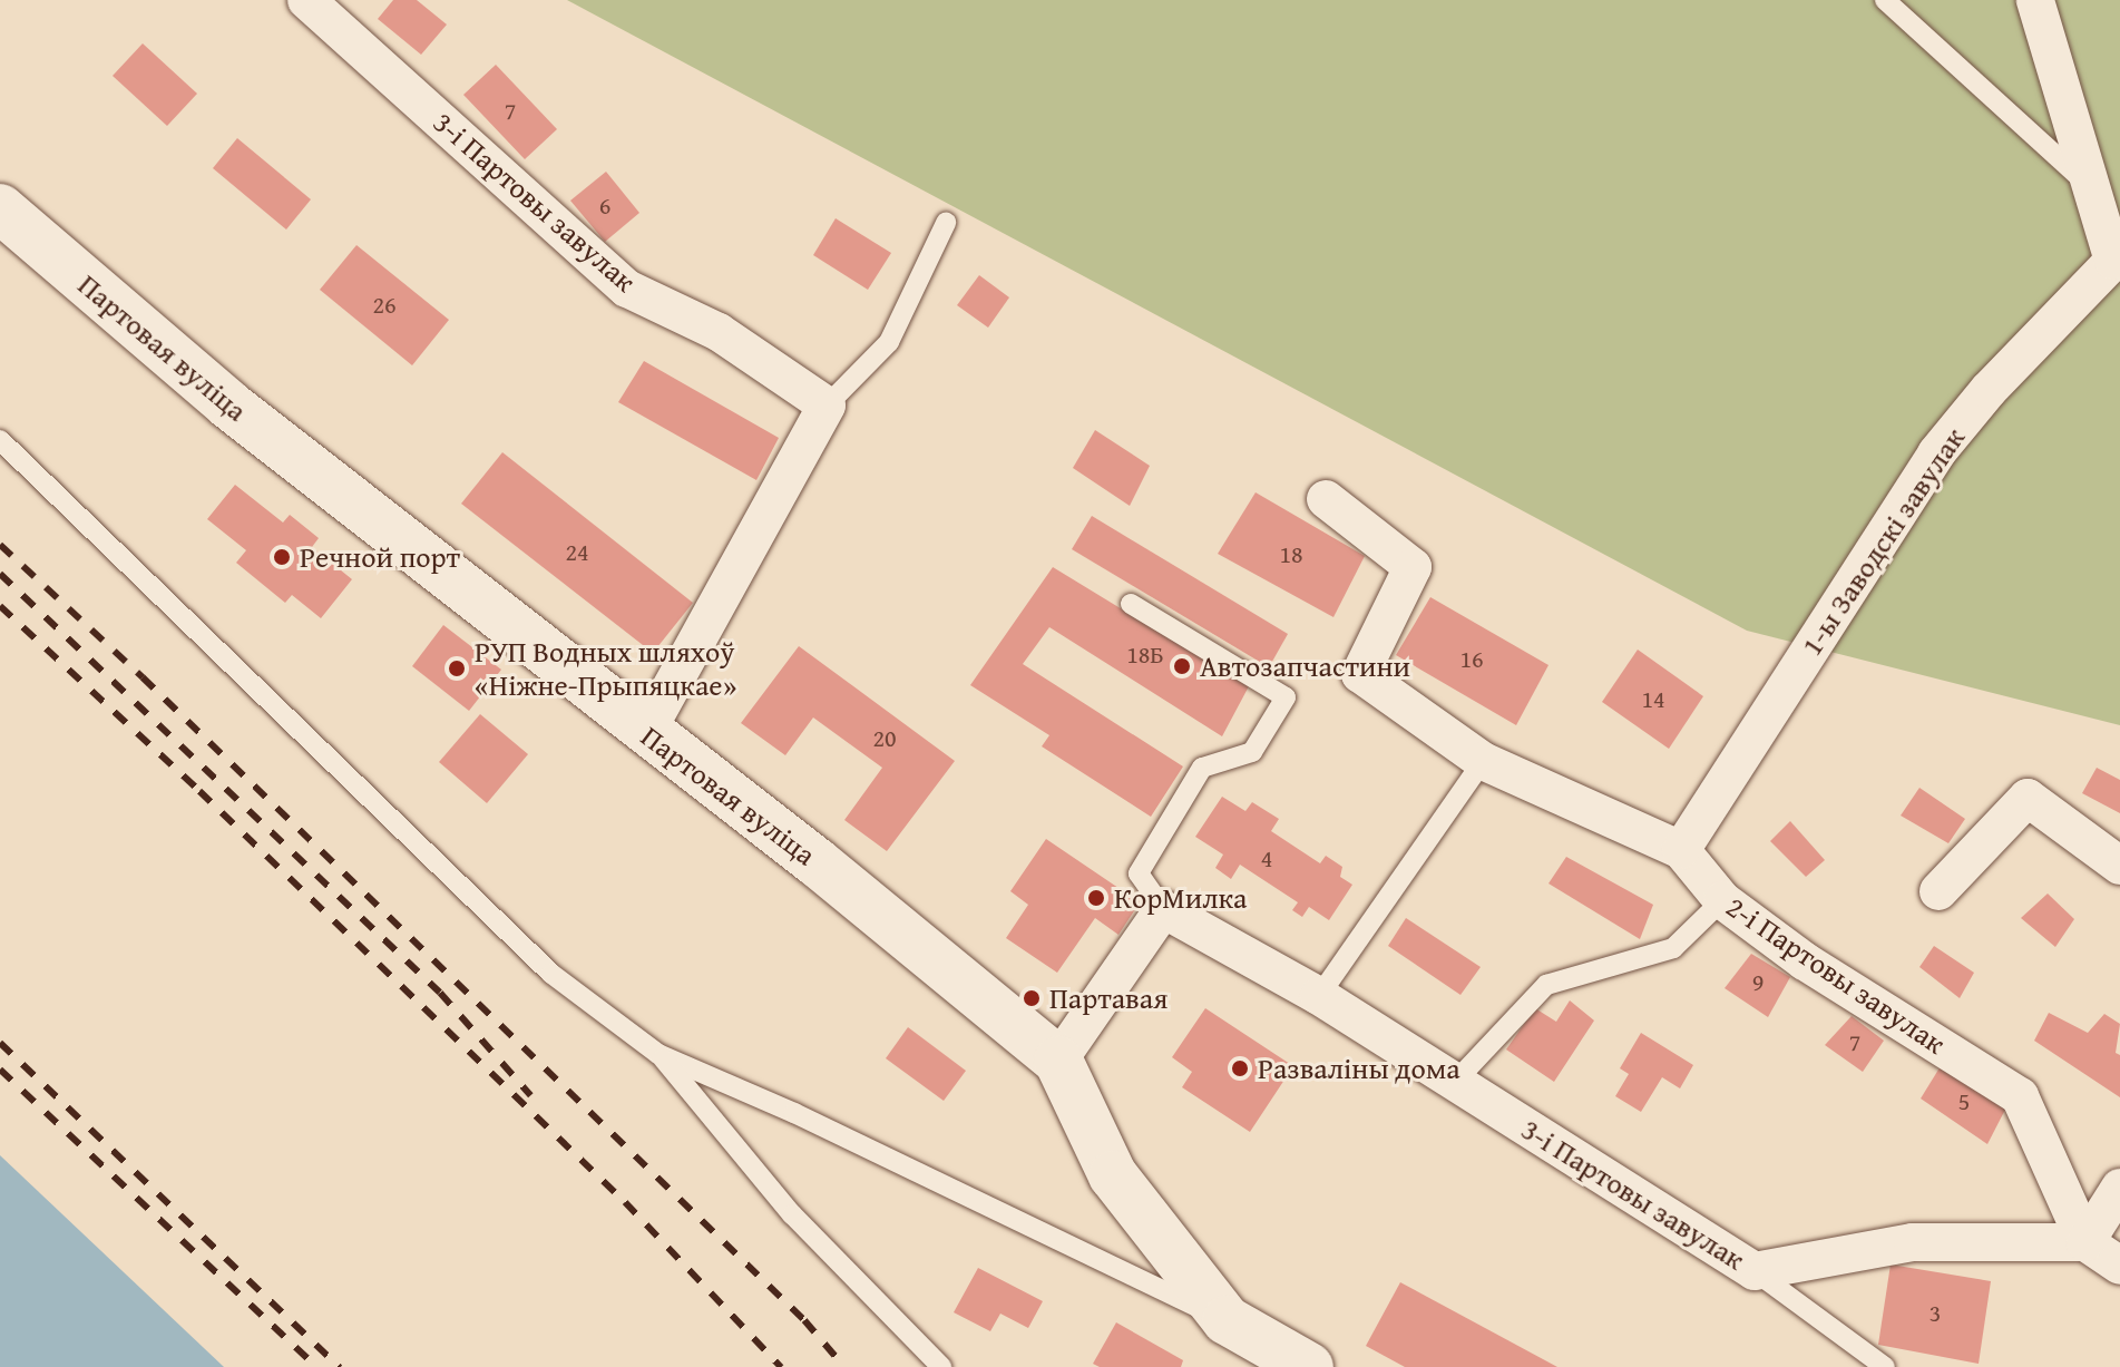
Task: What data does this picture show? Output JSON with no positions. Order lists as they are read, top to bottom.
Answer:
{
  "streets": {
    "street": [
      "3-і Партовы завулак",
      "Партовая вуліца",
      "1-ы Заводскі завулак",
      "2-і Партовы завулак"
    ]
  },
  "crossings": [
    ["3-і Партовы завулак", "2-і Партовы завулак"],
    ["1-ы Заводскі завулак", "2-і Партовы завулак"]
  ],
  "places": [
    "Речной порт",
    "Автозапчастини",
    "РУП Водных шляхоў «Ніжне-Прыпяцкае»",
    "КорМилка",
    "Партавая",
    "Разваліны дома"
  ],
  "house_numbers": [
    "7",
    "6",
    "26",
    "24",
    "18",
    "18Б",
    "16",
    "14",
    "20",
    "4",
    "9",
    "7",
    "5",
    "3"
  ]
}
